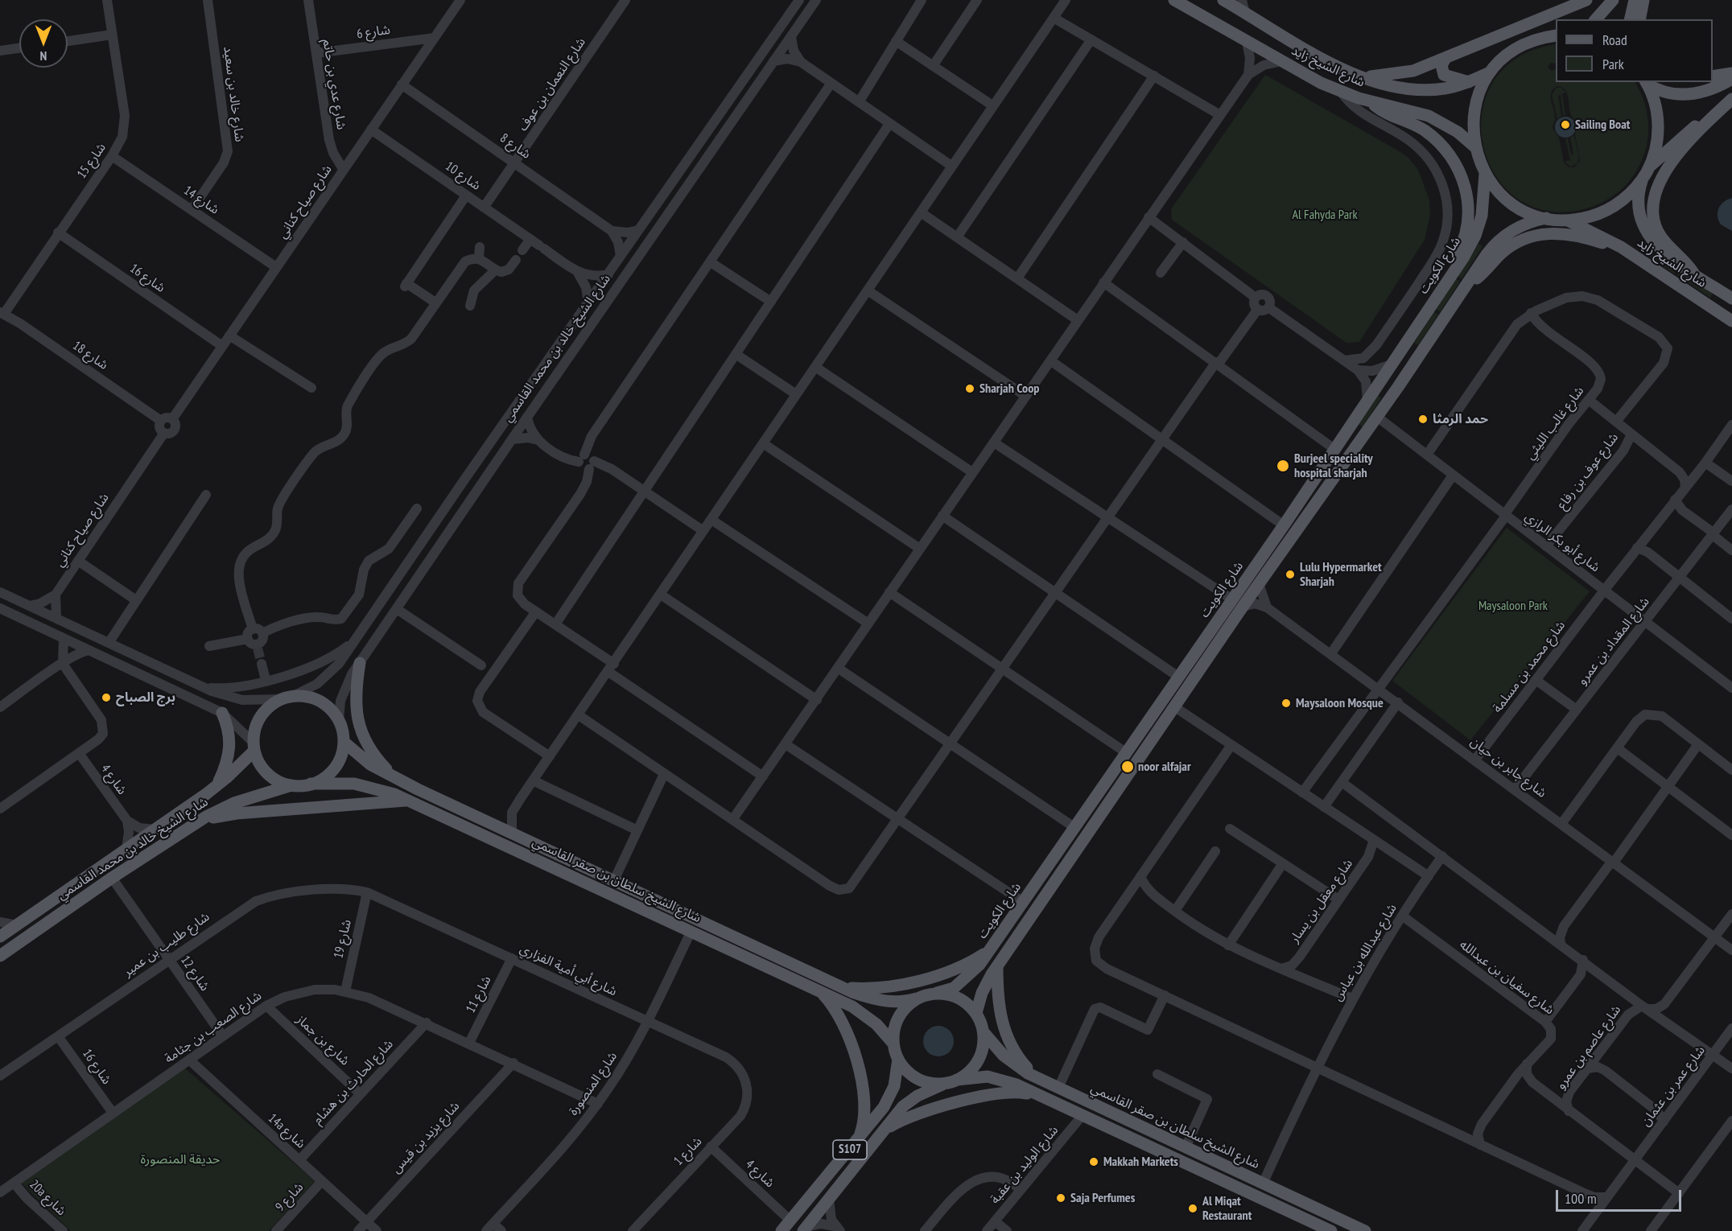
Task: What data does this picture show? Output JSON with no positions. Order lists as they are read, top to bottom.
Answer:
{
  "streets": {
    "main road": [
      "شارع الشيخ زايد",
      "شارع الكويت",
      "شارع الشيخ خالد بن محمد القاسمي",
      "شارع الشيخ سلطان بن صقر القاسمي",
      "S107"
    ],
    "street": [
      "شارع 6",
      "شارع عدي بن حاتم",
      "شارع النعمان بن عوف",
      "شارع خالد بن سعيد",
      "شارع 8",
      "شارع 15",
      "شارع 10",
      "شارع 14",
      "شارع صياح كناني",
      "شارع 16",
      "شارع 18",
      "شارع غالب الليثي",
      "شارع عوف بن رفاع",
      "شارع أبو بكر الرازي",
      "شارع المقداد بن عمرو",
      "شارع محمد بن مسلمة",
      "شارع جابر بن حيان",
      "شارع 4",
      "شارع معقل بن يسار",
      "شارع 19",
      "شارع طليب بن عمير",
      "شارع عبدالله بن عباس",
      "شارع أبي أمية الفزاري",
      "شارع 12",
      "شارع سفيان بن عبدالله",
      "شارع 11",
      "شارع الصعب بن جثامة",
      "شارع بن جماز",
      "شارع عاصم بن عمرو",
      "شارع الحارث بن هشام",
      "شارع المنصورة",
      "شارع عمر بن عثمان",
      "14a شارع",
      "شارع يزيد بن قيس",
      "شارع 1",
      "شارع الوليد بن عقبة",
      "شارع 9",
      "20a شارع"
    ]
  },
  "crossings": [
    ["شارع 6", "شارع عدي بن حاتم"],
    ["شارع 6", "شارع صياح كناني"],
    ["شارع عدي بن حاتم", "شارع صياح كناني"],
    ["شارع النعمان بن عوف", "شارع 8"],
    ["شارع النعمان بن عوف", "شارع 10"],
    ["شارع خالد بن سعيد", "شارع 14"],
    ["شارع 8", "شارع صياح كناني"],
    ["شارع 15", "شارع 14"],
    ["شارع 15", "شارع 16"],
    ["شارع 15", "شارع 18"],
    ["شارع 10", "شارع صياح كناني"],
    ["شارع 10", "شارع الشيخ خالد بن محمد القاسمي"],
    ["شارع 14", "شارع صياح كناني"],
    ["شارع صياح كناني", "شارع 16"],
    ["شارع صياح كناني", "شارع 18"],
    ["شارع الكويت", "شارع أبو بكر الرازي"],
    ["شارع الكويت", "شارع الشيخ سلطان بن صقر القاسمي"],
    ["شارع الكويت", "S107"],
    ["شارع 16", "شارع طليب بن عمير"],
    ["شارع 16", "شارع الصعب بن جثامة"],
    ["شارع الشيخ خالد بن محمد القاسمي", "شارع الشيخ سلطان بن صقر القاسمي"],
    ["شارع الشيخ خالد بن محمد القاسمي", "شارع 12"],
    ["شارع غالب الليثي", "شارع أبو بكر الرازي"],
    ["شارع غالب الليثي", "شارع جابر بن حيان"],
    ["شارع عوف بن رفاع", "شارع أبو بكر الرازي"],
    ["شارع أبو بكر الرازي", "شارع المقداد بن عمرو"],
    ["شارع أبو بكر الرازي", "شارع محمد بن مسلمة"],
    ["شارع المقداد بن عمرو", "شارع جابر بن حيان"],
    ["شارع محمد بن مسلمة", "شارع جابر بن حيان"],
    ["شارع جابر بن حيان", "شارع عاصم بن عمرو"],
    ["شارع 4", "S107"],
    ["شارع 4", "شارع 1"],
    ["شارع الشيخ سلطان بن صقر القاسمي", "شارع عبدالله بن عباس"],
    ["شارع الشيخ سلطان بن صقر القاسمي", "شارع المنصورة"],
    ["شارع الشيخ سلطان بن صقر القاسمي", "S107"],
    ["شارع 19", "شارع طليب بن عمير"],
    ["شارع 19", "شارع أبي أمية الفزاري"],
    ["شارع 19", "شارع الصعب بن جثامة"],
    ["شارع طليب بن عمير", "شارع أبي أمية الفزاري"],
    ["شارع طليب بن عمير", "شارع 12"],
    ["شارع عبدالله بن عباس", "شارع سفيان بن عبدالله"],
    ["شارع أبي أمية الفزاري", "شارع 11"],
    ["شارع أبي أمية الفزاري", "شارع المنصورة"],
    ["شارع أبي أمية الفزاري", "شارع 1"],
    ["شارع 12", "شارع الصعب بن جثامة"],
    ["شارع 11", "شارع الصعب بن جثامة"],
    ["شارع الصعب بن جثامة", "شارع بن جماز"],
    ["شارع الصعب بن جثامة", "شارع الحارث بن هشام"],
    ["شارع الصعب بن جثامة", "شارع المنصورة"],
    ["شارع الصعب بن جثامة", "14a شارع"],
    ["شارع الصعب بن جثامة", "شارع يزيد بن قيس"],
    ["شارع الصعب بن جثامة", "20a شارع"],
    ["شارع بن جماز", "شارع الحارث بن هشام"],
    ["شارع الحارث بن هشام", "14a شارع"],
    ["14a شارع", "شارع يزيد بن قيس"],
    ["14a شارع", "شارع 9"]
  ],
  "parks": ["Al Fahyda Park", "Maysaloon Park", "حديقة المنصورة"],
  "places": [
    "Sailing Boat",
    "Sharjah Coop",
    "حمد الرمثا",
    "Burjeel speciality hospital sharjah",
    "Lulu Hypermarket Sharjah",
    "برج الصباح",
    "Maysaloon Mosque",
    "noor alfajar",
    "Makkah Markets",
    "Saja Perfumes",
    "Al Miqat Restaurant"
  ],
  "legend": ["Road", "Park"],
  "scale_bar": "100 m",
  "north": "bottom"
}
